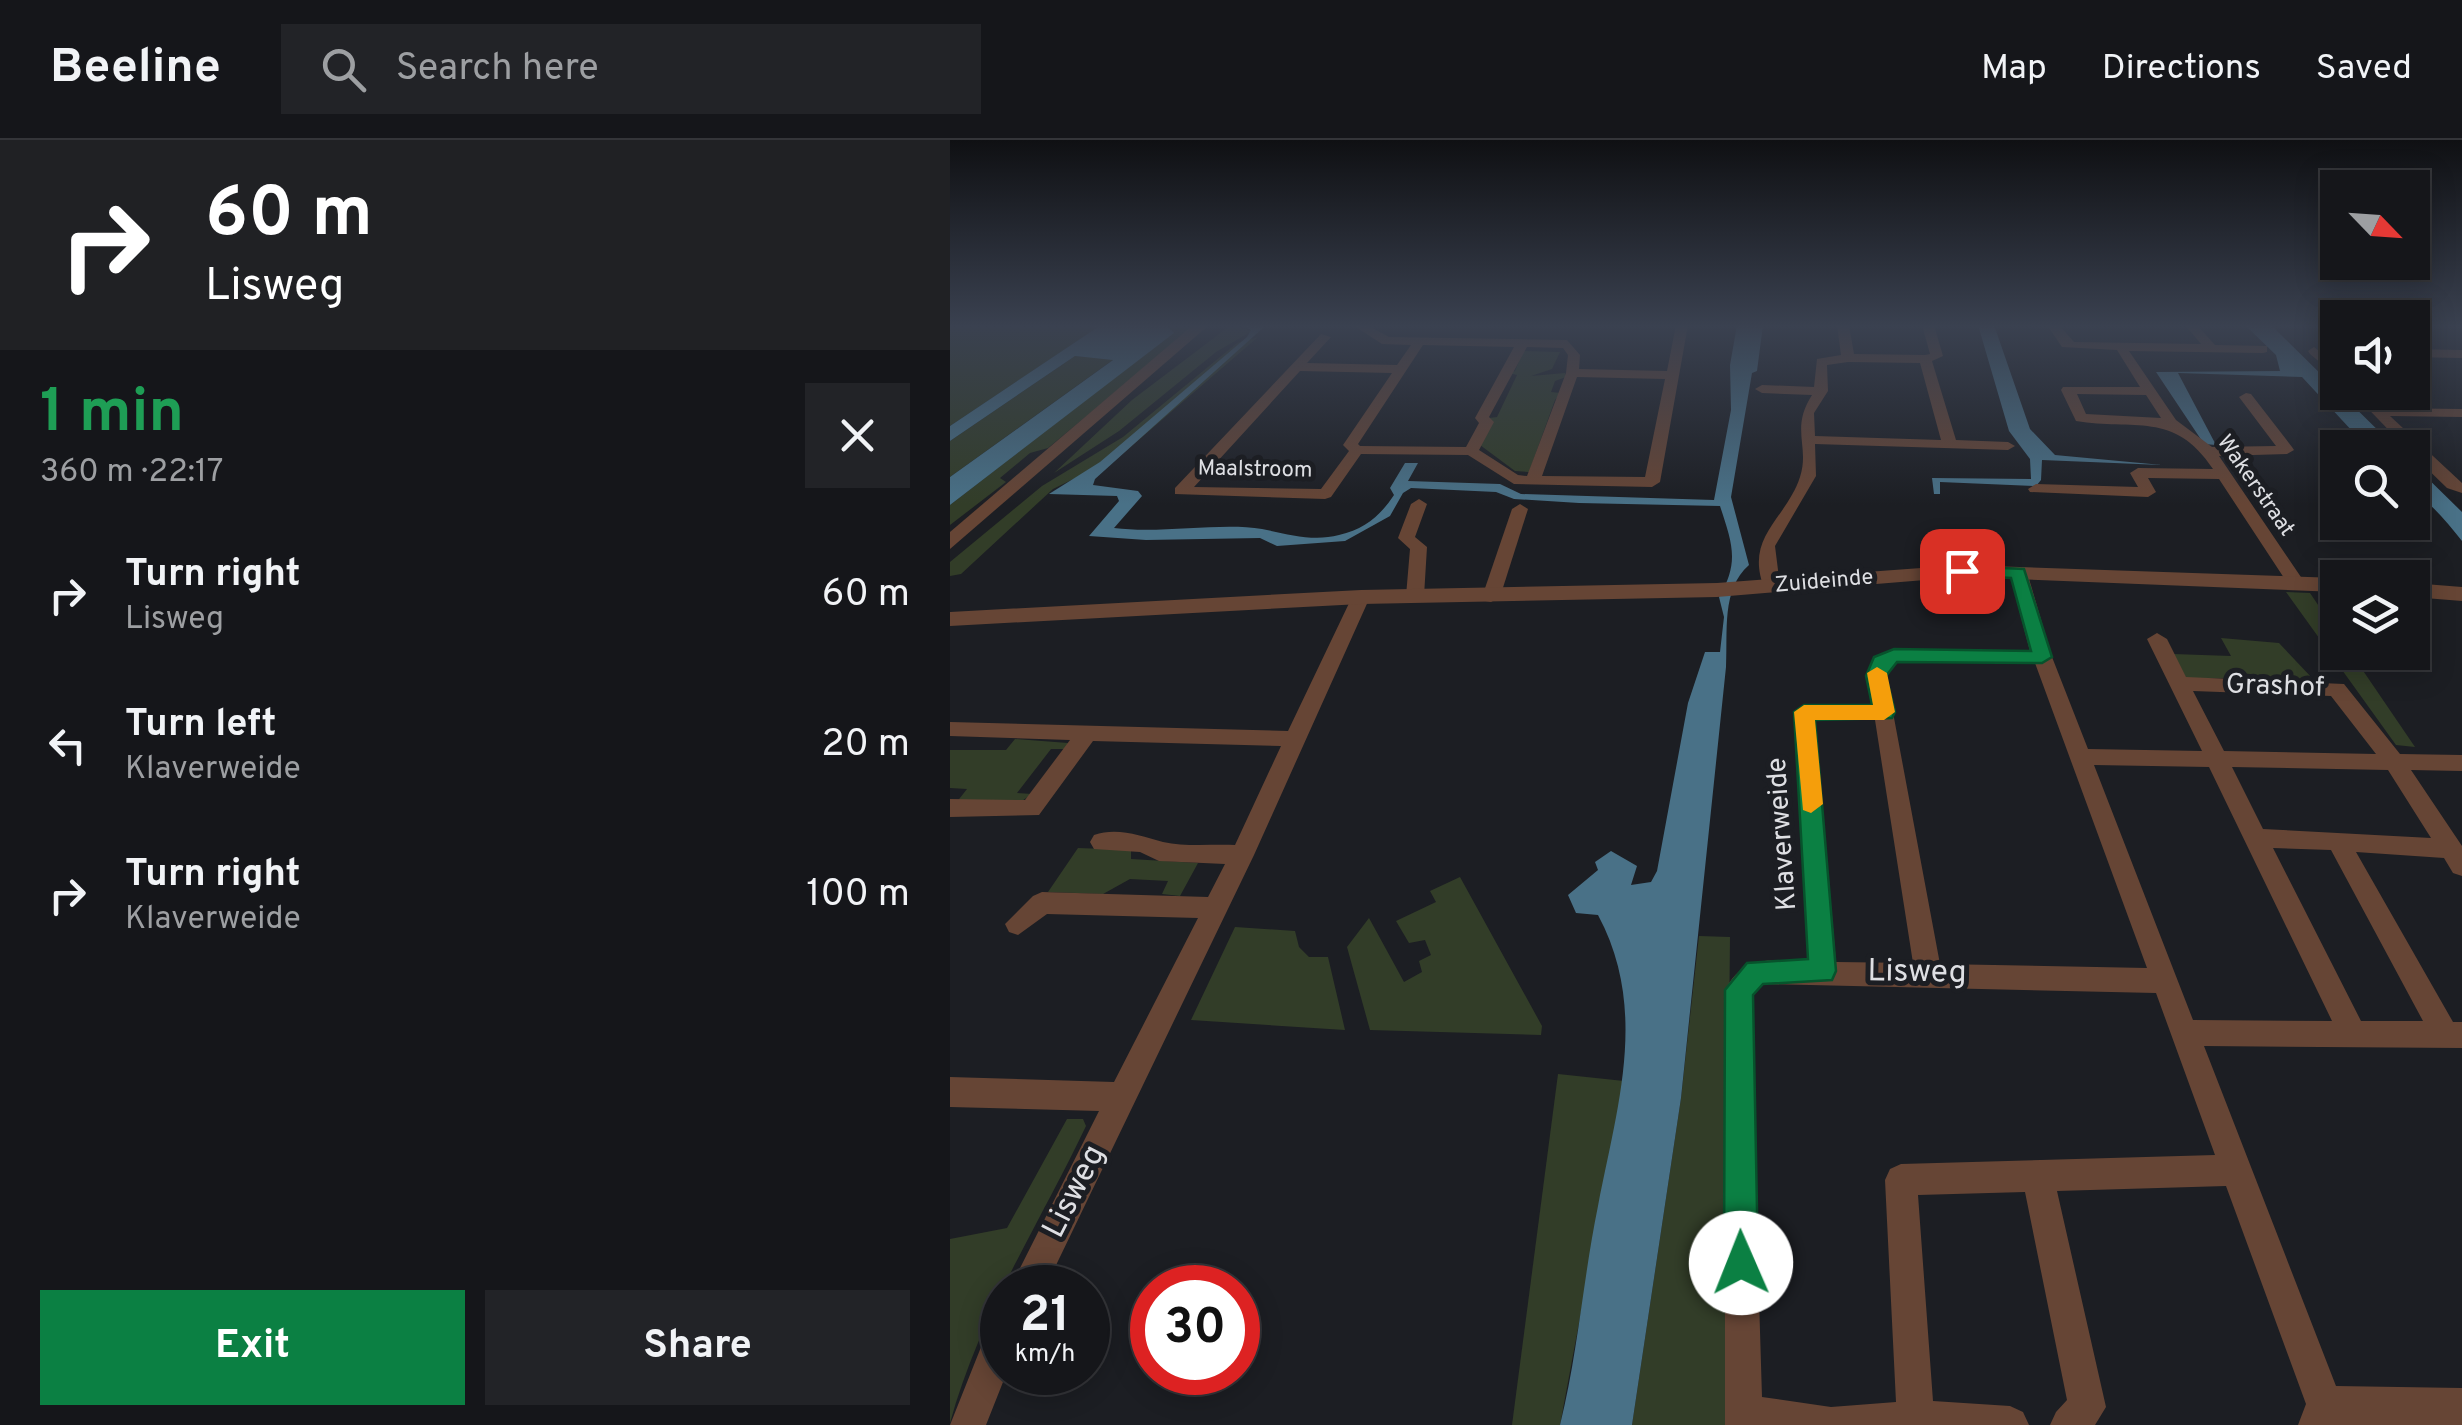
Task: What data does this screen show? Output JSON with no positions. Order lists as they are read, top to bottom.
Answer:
{
  "streets": {
    "street": [
      "Maalstroom",
      "Wakerstraat",
      "Zuideinde",
      "Grashof",
      "Klaverweide",
      "Lisweg"
    ]
  },
  "crossings": [
    ["Wakerstraat", "Zuideinde"],
    ["Zuideinde", "Lisweg"],
    ["Klaverweide", "Lisweg"]
  ],
  "north": "bottom right",
  "page": {
    "header": "Beeline",
    "search": "Search here",
    "nav": ["Map", "Directions", "Saved"],
    "turn": ["60 m", "Lisweg"],
    "heading": ["1 min", "360 m · 22:17"],
    "list": [
      {
        "name": "Turn right",
        "note": "Lisweg",
        "value": "60 m"
      },
      {
        "name": "Turn left",
        "note": "Klaverweide",
        "value": "20 m"
      },
      {
        "name": "Turn right",
        "note": "Klaverweide",
        "value": "100 m"
      }
    ],
    "speed": "21 km/h",
    "limit": "30",
    "buttons": ["Exit", "Share"]
  }
}
